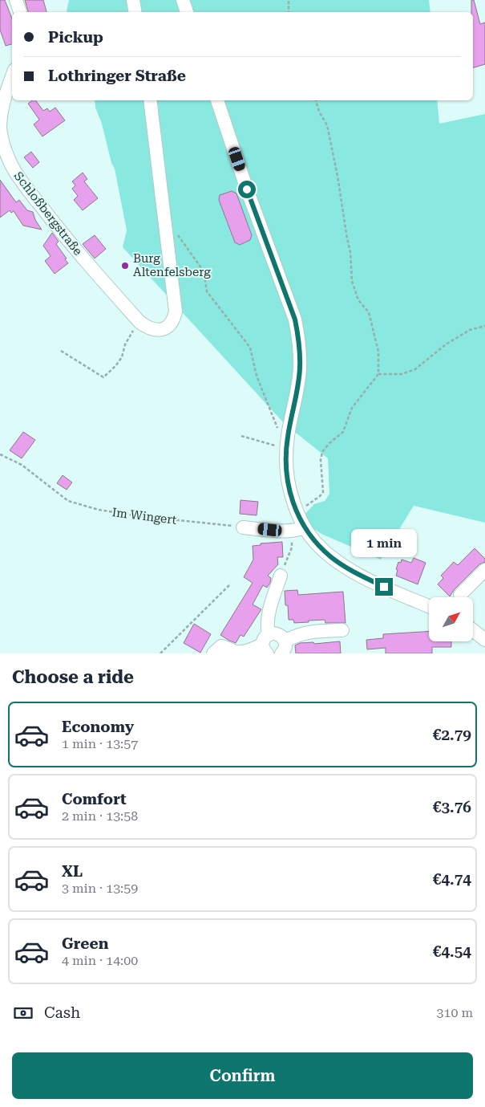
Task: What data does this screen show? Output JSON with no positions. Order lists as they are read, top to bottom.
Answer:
{
  "streets": {
    "street": ["Schloßbergstraße"],
    "path": ["Im Wingert"]
  },
  "places": ["Burg Altenfelsberg"],
  "north": "top right",
  "page": {
    "banner": ["Pickup", "Lothringer Straße"],
    "bubble": "1 min",
    "heading": "Choose a ride",
    "list": [
      {
        "name": "Economy",
        "note": "1 min · 13:57",
        "value": "€2.79"
      },
      {
        "name": "Comfort",
        "note": "2 min · 13:58",
        "value": "€3.76"
      },
      {
        "name": "XL",
        "note": "3 min · 13:59",
        "value": "€4.74"
      },
      {
        "name": "Green",
        "note": "4 min · 14:00",
        "value": "€4.54"
      }
    ],
    "pay": ["Cash", "310 m"],
    "buttons": "Confirm"
  }
}
